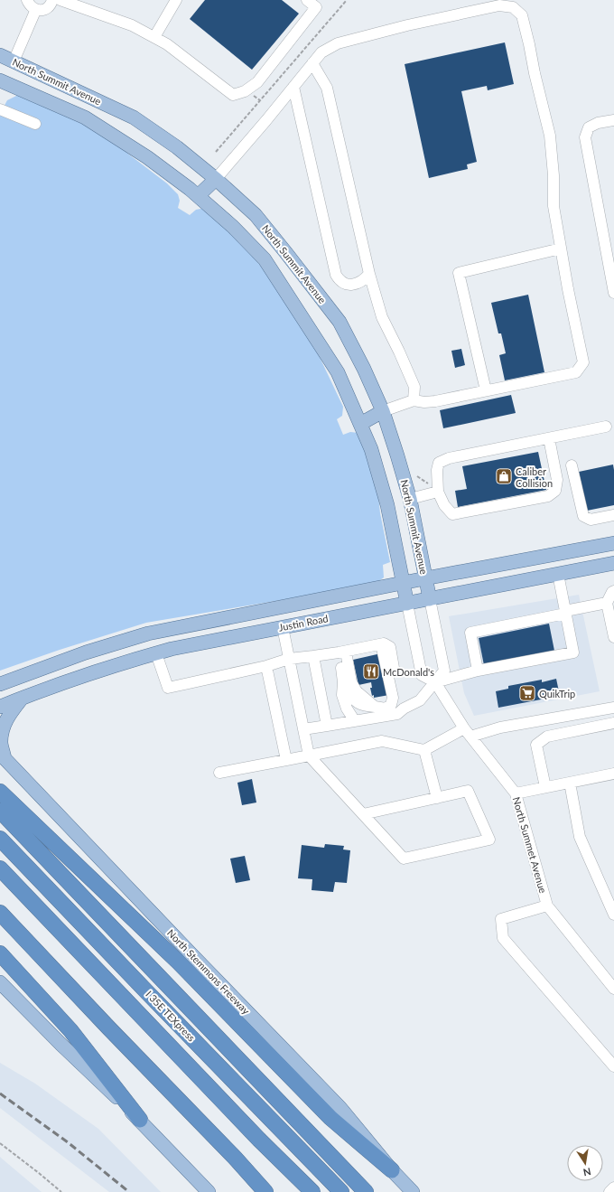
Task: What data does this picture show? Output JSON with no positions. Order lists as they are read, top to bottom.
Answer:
{
  "streets": {
    "highway": ["I 35E TEXpress"],
    "main road": ["North Summit Avenue", "Justin Road", "North Stemmons Freeway"],
    "street": ["North Summet Avenue"]
  },
  "crossings": [
    ["North Summit Avenue", "Justin Road"]
  ],
  "places": {
    "shop": ["Caliber Collision"],
    "restaurant": ["McDonald's"],
    "supermarket": ["QuikTrip"]
  },
  "north": "bottom"
}
